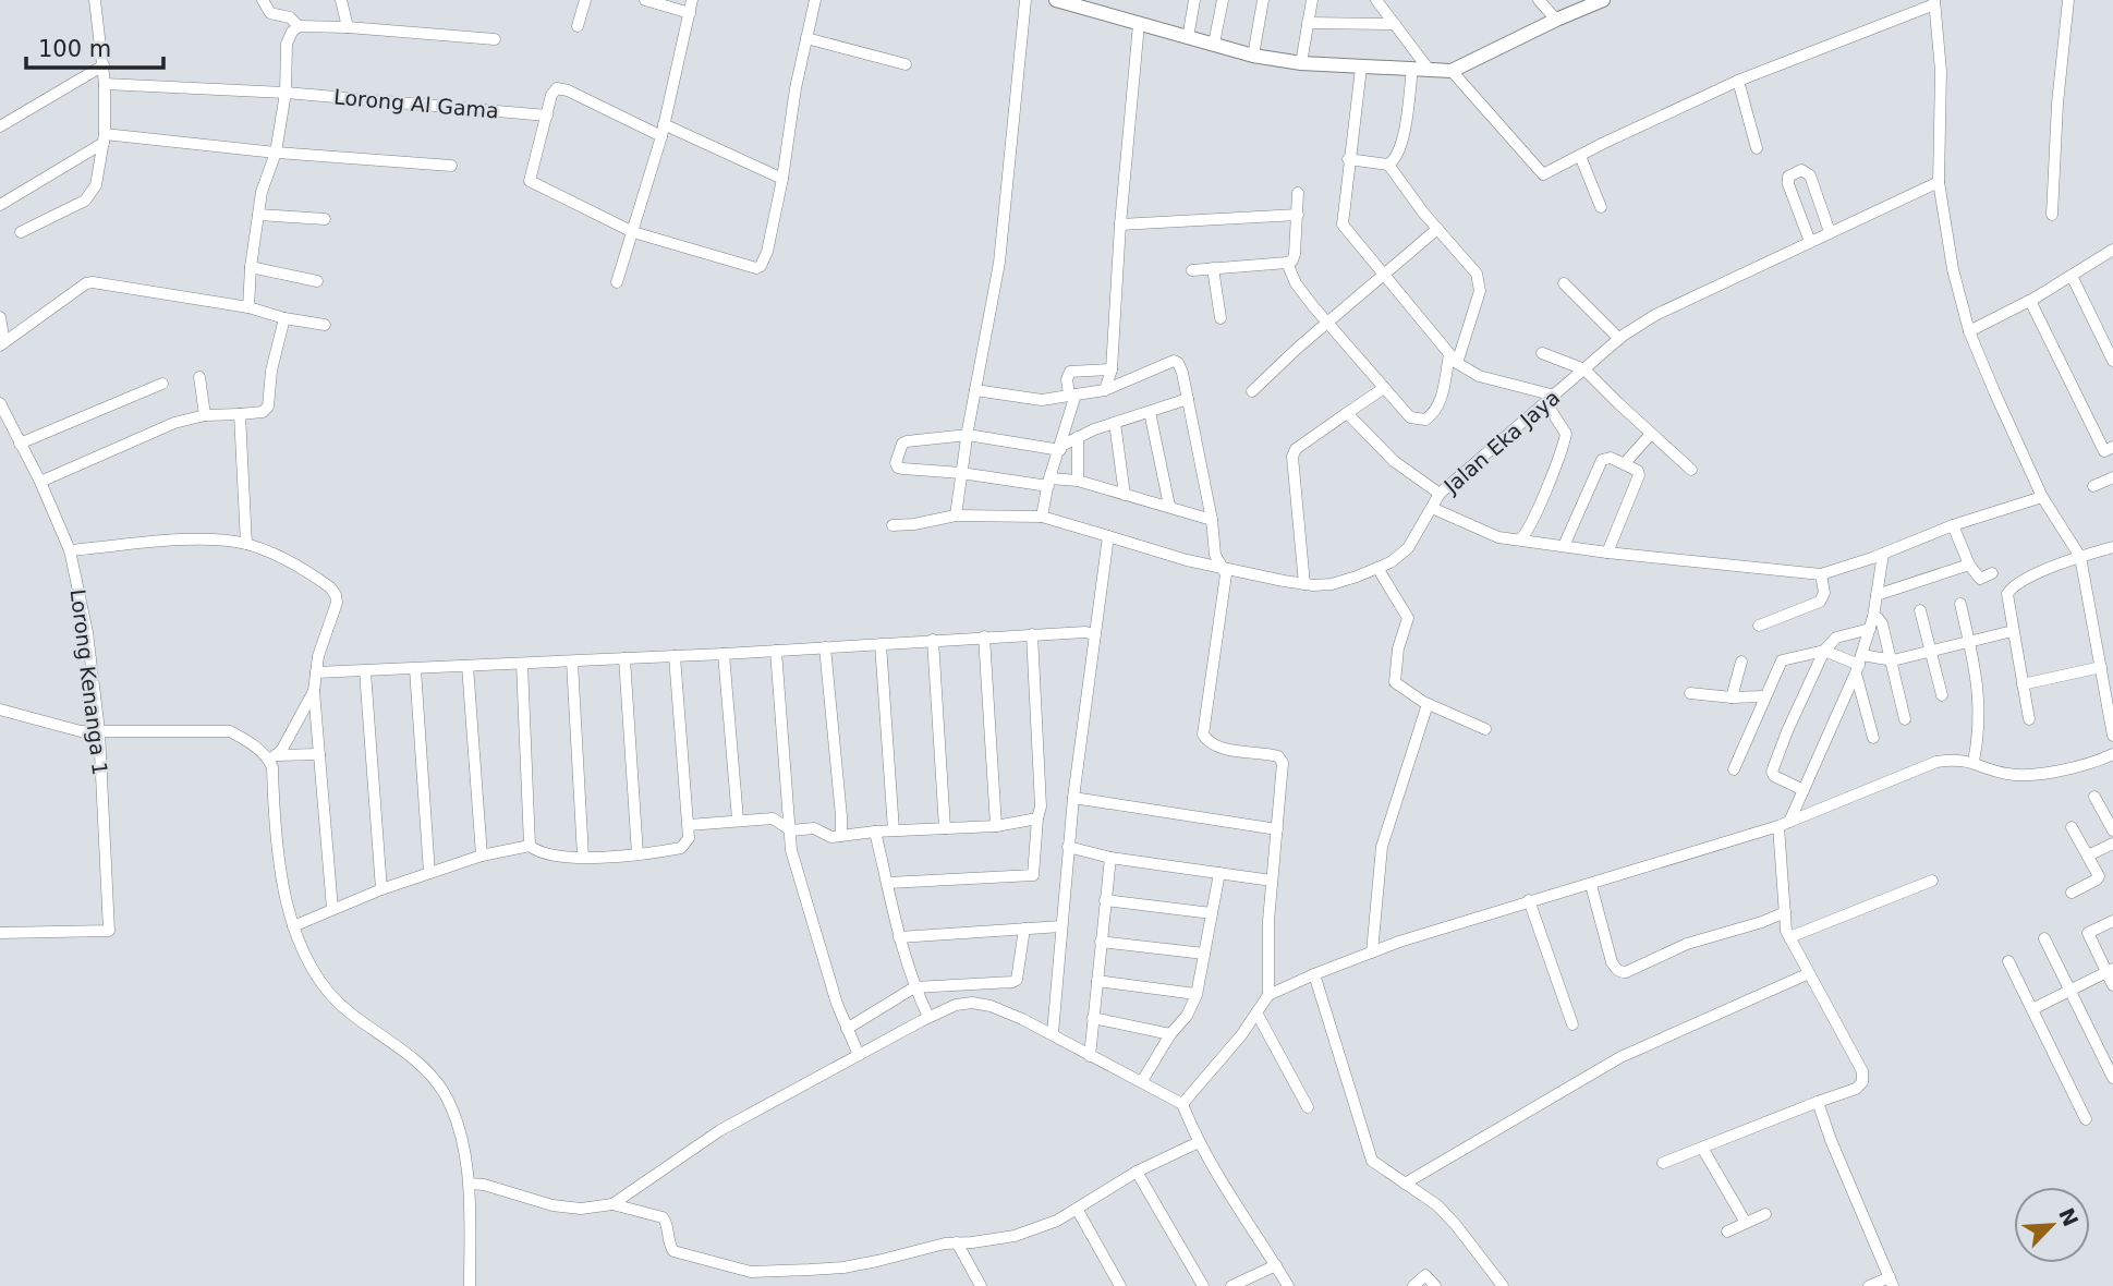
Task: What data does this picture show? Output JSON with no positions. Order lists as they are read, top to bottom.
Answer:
{
  "streets": {
    "street": ["Lorong Al Gama", "Jalan Eka Jaya", "Lorong Kenanga 1"]
  },
  "scale_bar": "100 m",
  "north": "top right"
}
